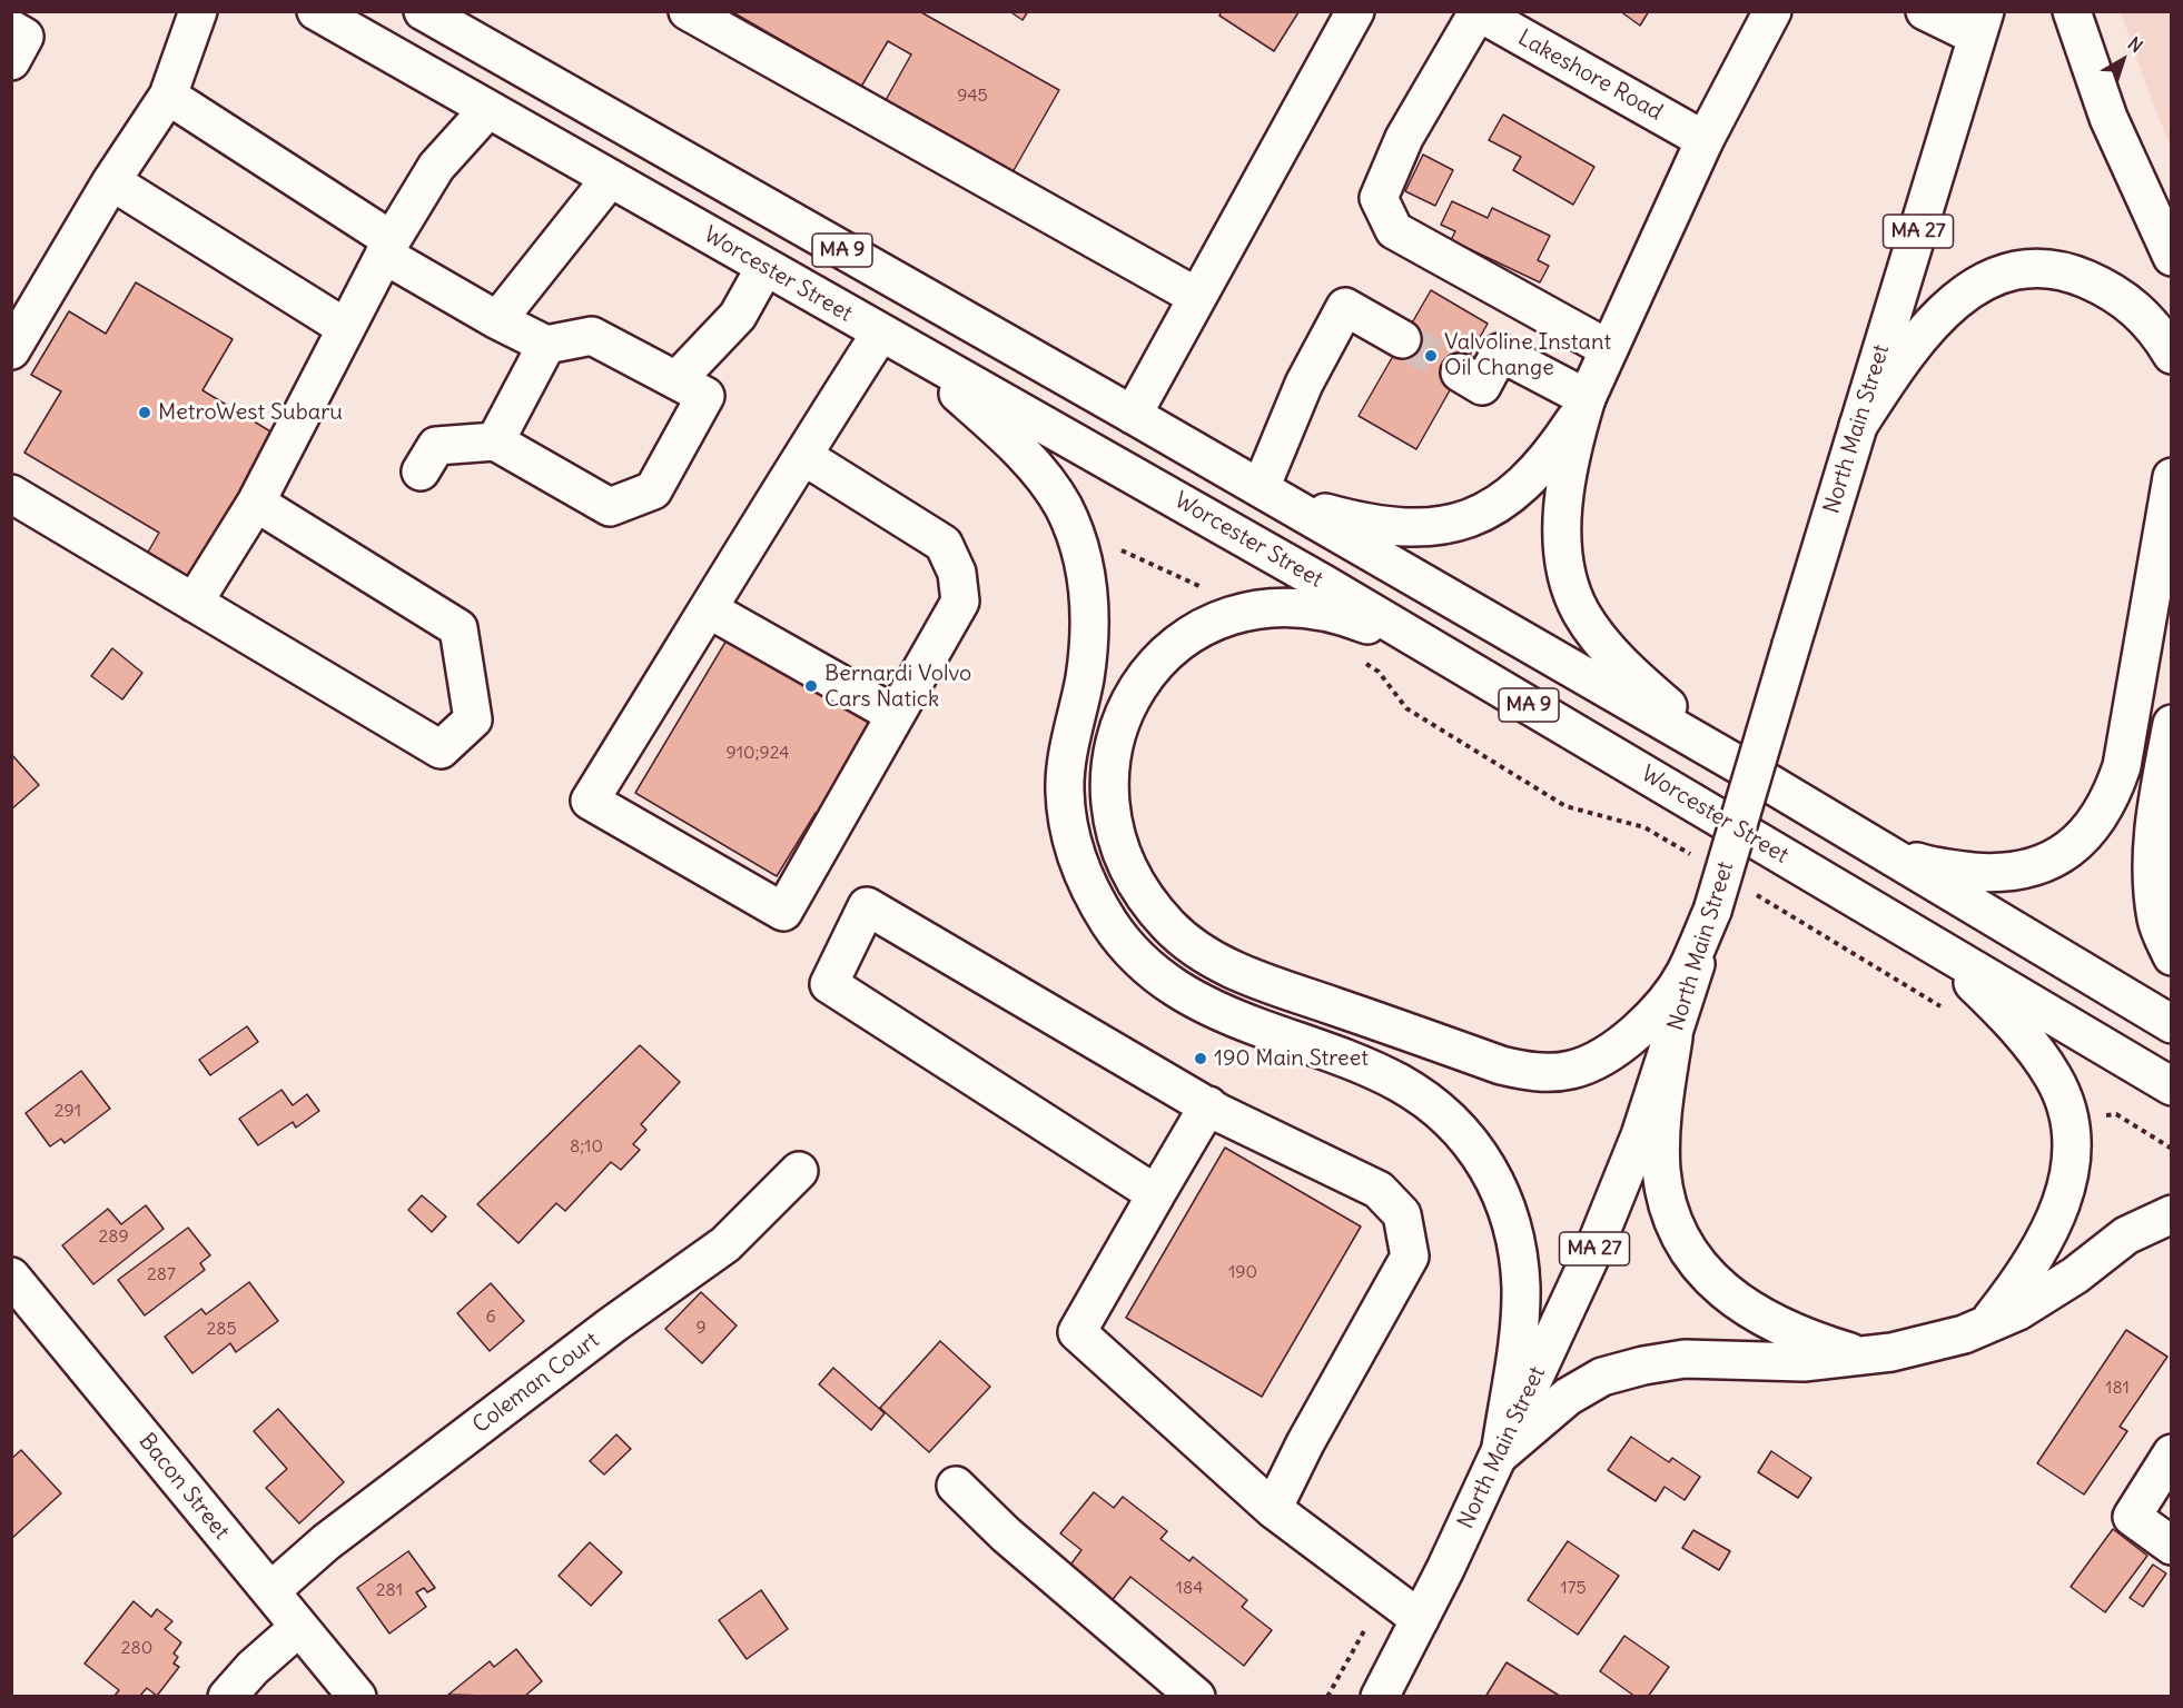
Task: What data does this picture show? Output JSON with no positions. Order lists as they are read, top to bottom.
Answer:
{
  "streets": {
    "main road": [
      "Lakeshore Road",
      "MA 27",
      "MA 9",
      "Worcester Street",
      "North Main Street",
      "Coleman Court",
      "Bacon Street"
    ]
  },
  "crossings": [
    ["Coleman Court", "Bacon Street"]
  ],
  "places": [
    "Valvoline Instant Oil Change",
    "MetroWest Subaru",
    "Bernardi Volvo Cars Natick",
    "190 Main Street"
  ],
  "house_numbers": [
    "945",
    "910;924",
    "291",
    "8;10",
    "289",
    "190",
    "287",
    "6",
    "9",
    "285",
    "181",
    "184",
    "175",
    "281",
    "280"
  ],
  "north": "top right"
}
